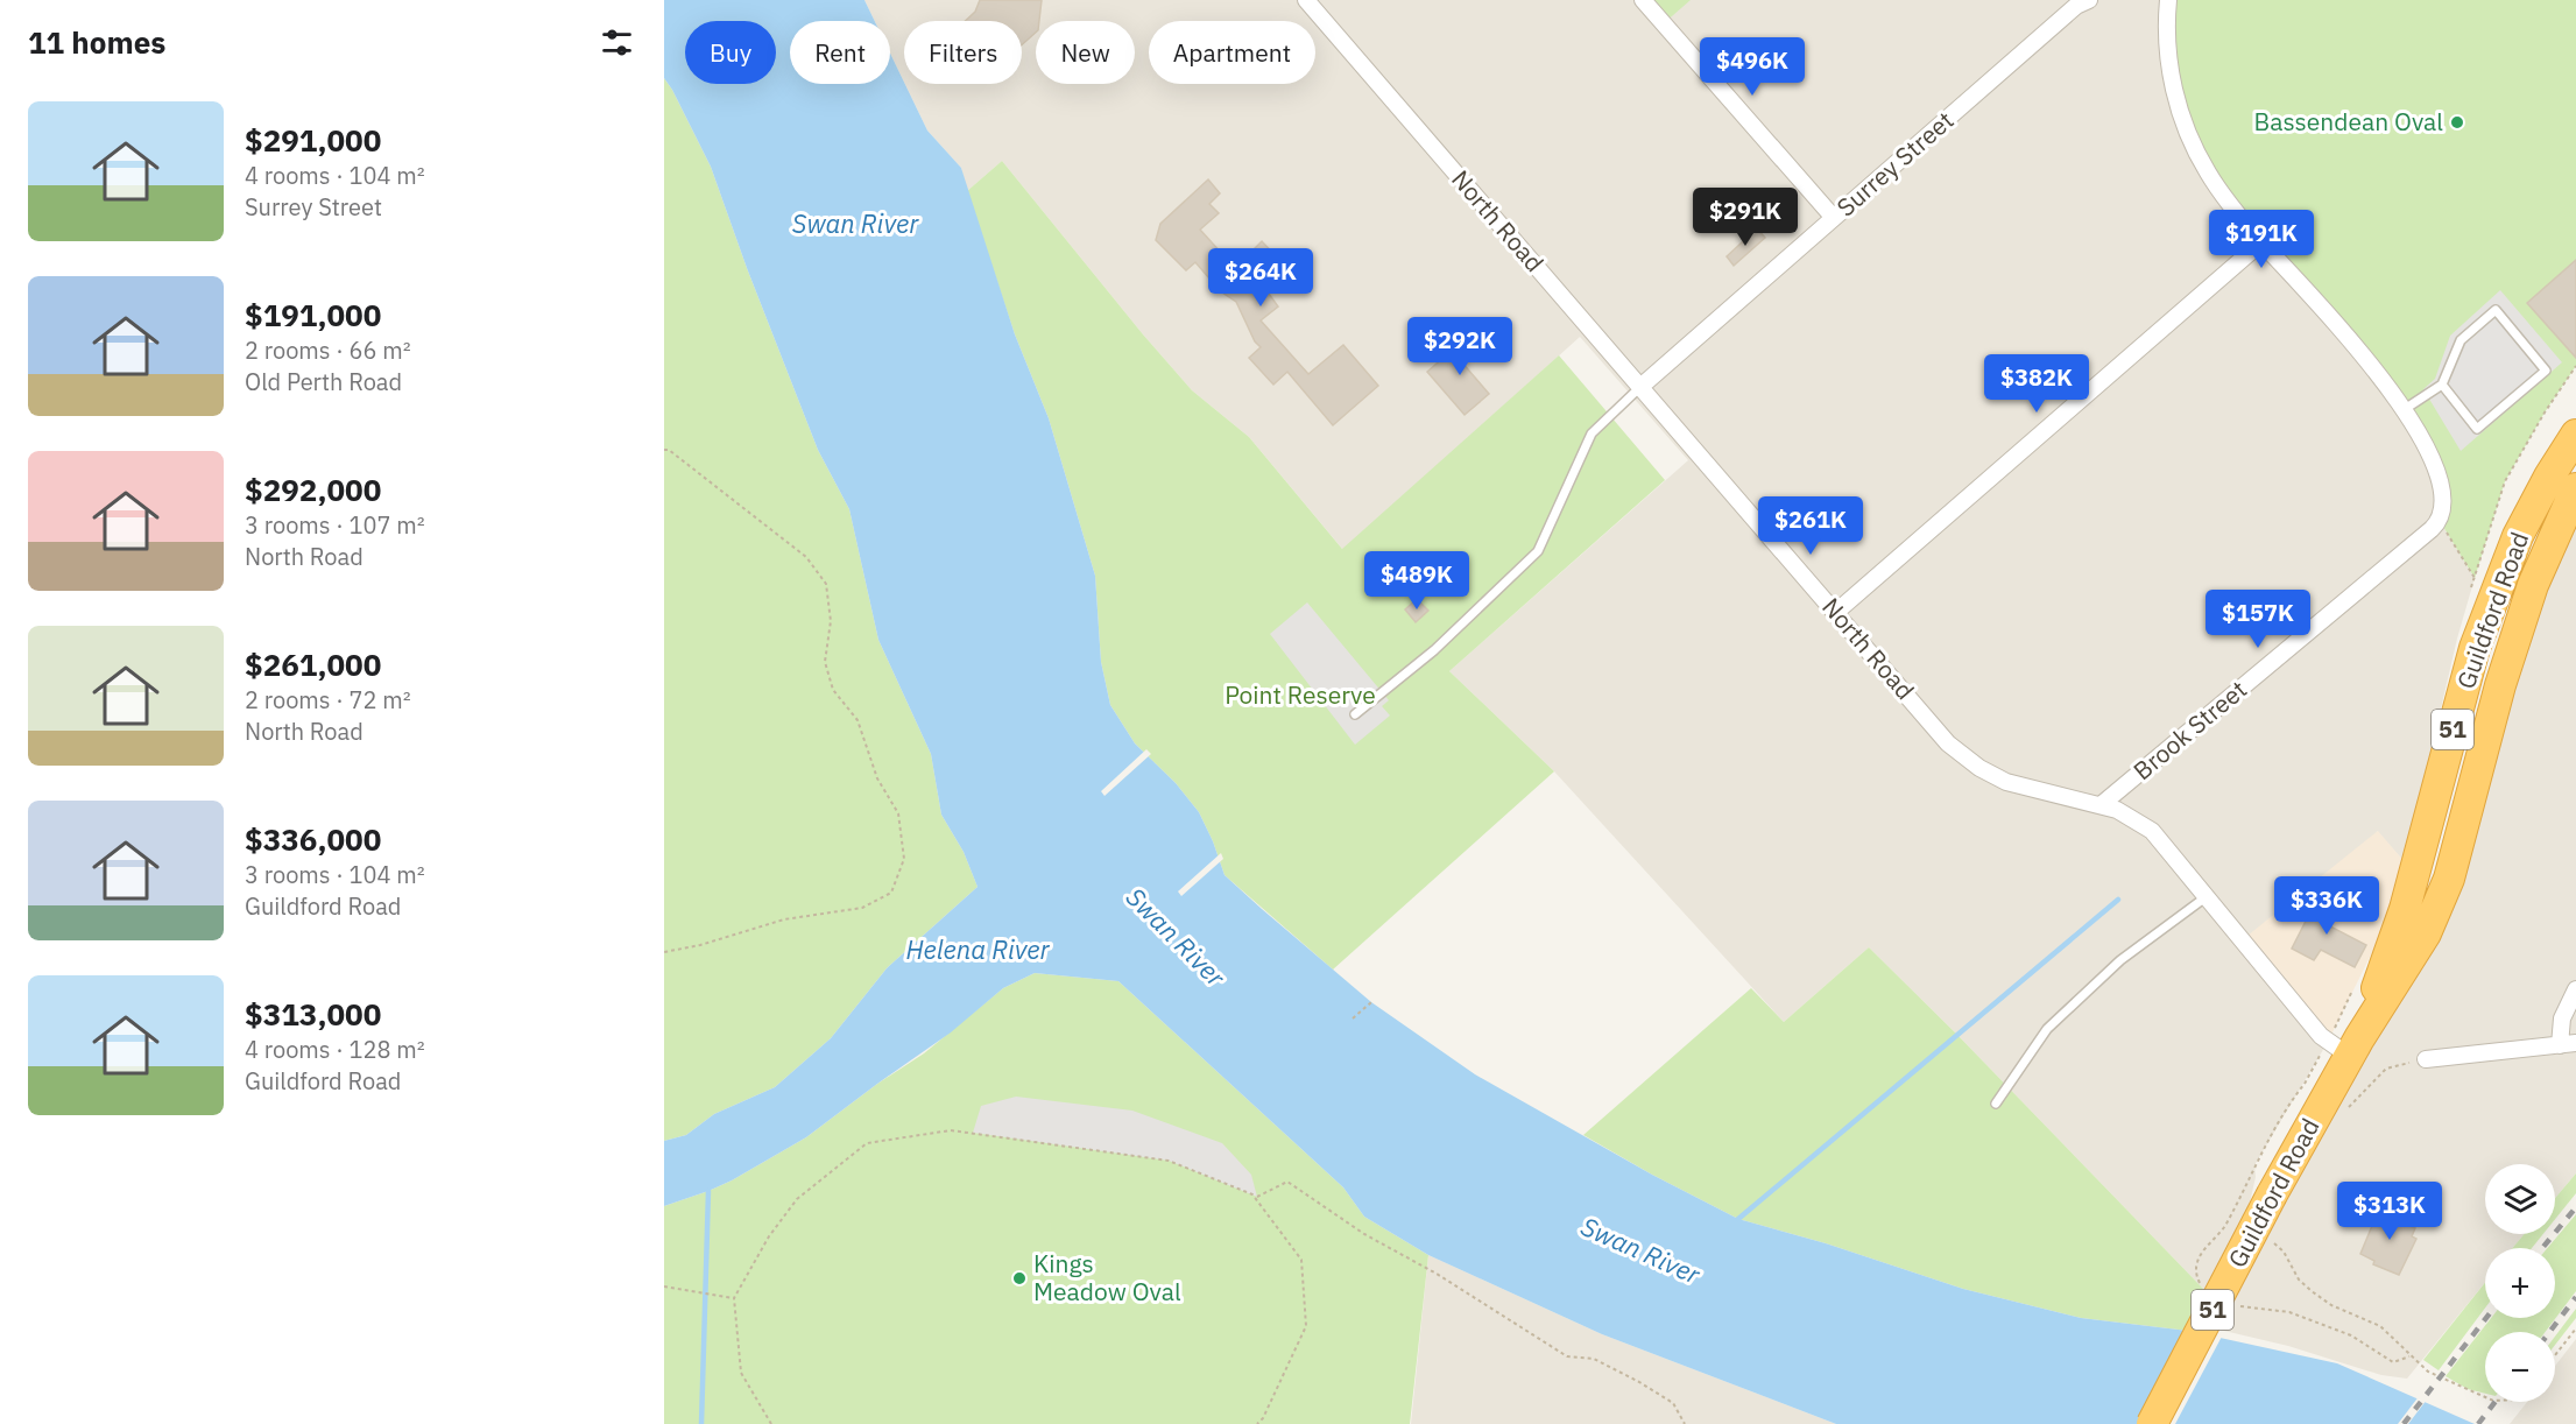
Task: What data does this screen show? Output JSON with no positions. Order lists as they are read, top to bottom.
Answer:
{
  "streets": {
    "highway": ["Guildford Road", "51"],
    "street": ["Surrey Street", "North Road", "Brook Street"]
  },
  "crossings": [
    ["Surrey Street", "North Road"],
    ["North Road", "Guildford Road"],
    ["North Road", "Brook Street"]
  ],
  "water": ["Swan River", "Helena River"],
  "parks": ["Point Reserve"],
  "places": ["Bassendean Oval", "Kings Meadow Oval"],
  "page": {
    "heading": "11 homes",
    "chip": [
      "Buy",
      "Rent",
      "Filters",
      "New",
      "Apartment"
    ],
    "price": [
      "$496K",
      "$291K",
      "$191K",
      "$264K",
      "$292K",
      "$382K",
      "$261K",
      "$489K",
      "$157K",
      "$336K",
      "$313K"
    ],
    "list": [
      {
        "name": "$291,000",
        "note": "4 rooms · 104 m² · Surrey Street"
      },
      {
        "name": "$191,000",
        "note": "2 rooms · 66 m² · Old Perth Road"
      },
      {
        "name": "$292,000",
        "note": "3 rooms · 107 m² · North Road"
      },
      {
        "name": "$261,000",
        "note": "2 rooms · 72 m² · North Road"
      },
      {
        "name": "$336,000",
        "note": "3 rooms · 104 m² · Guildford Road"
      },
      {
        "name": "$313,000",
        "note": "4 rooms · 128 m² · Guildford Road"
      }
    ],
    "map_buttons": ["+", "−"]
  }
}
